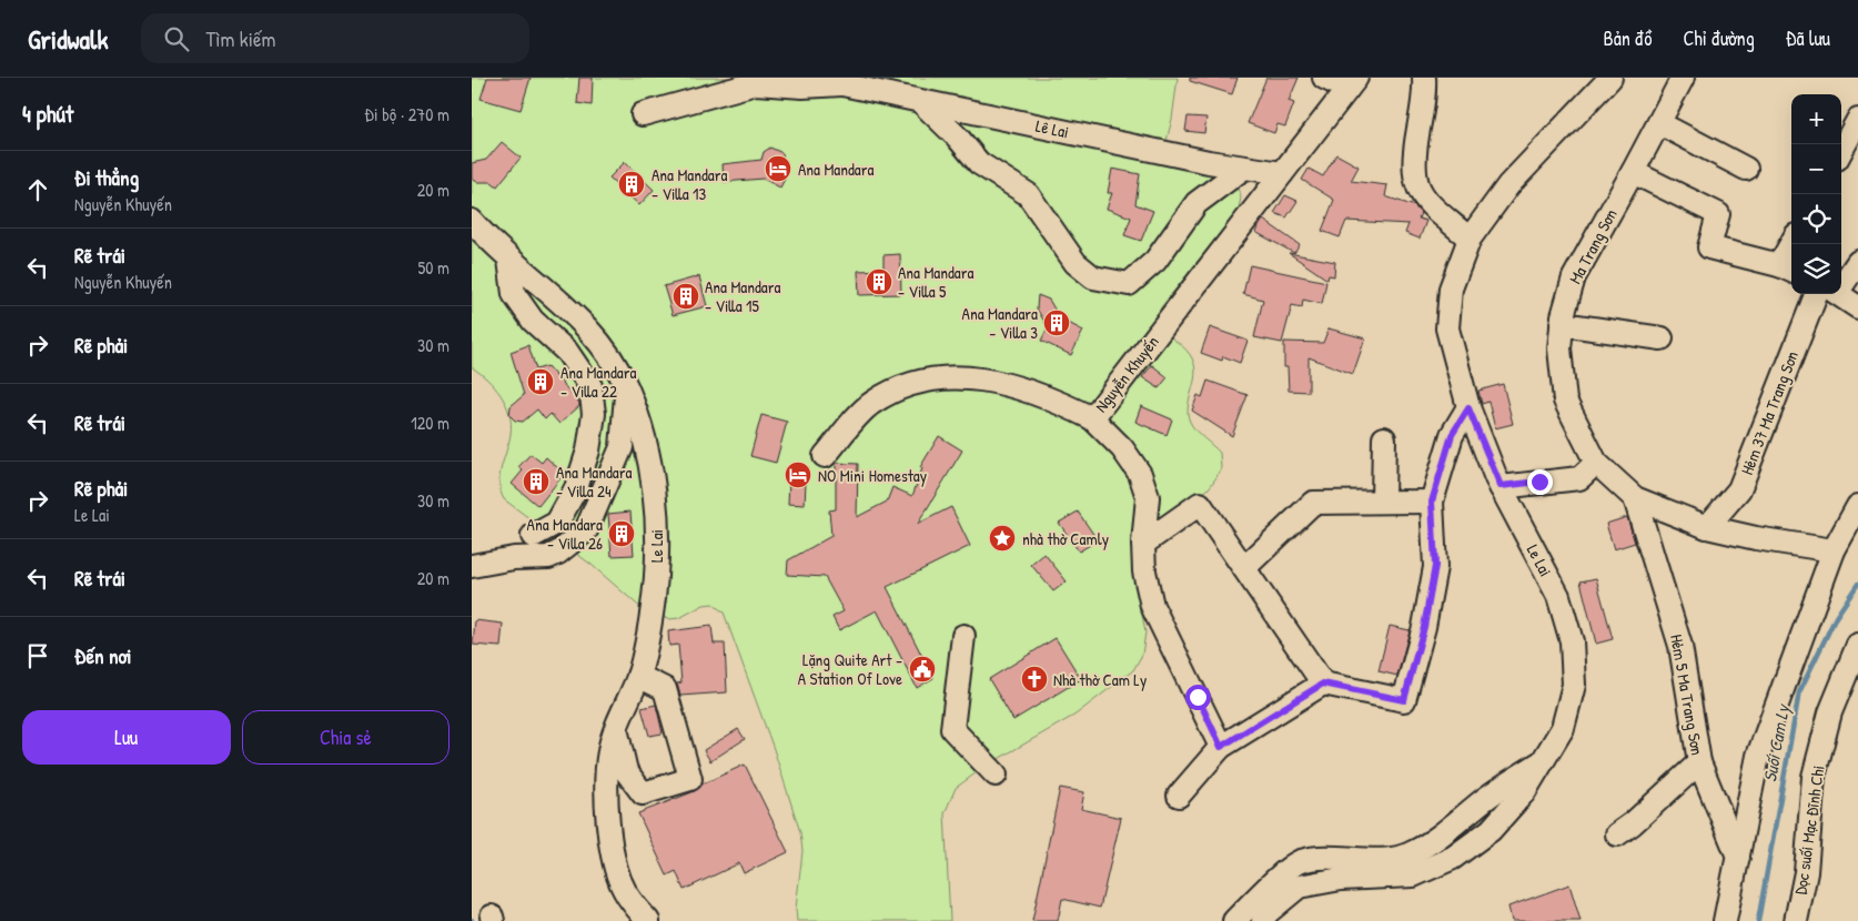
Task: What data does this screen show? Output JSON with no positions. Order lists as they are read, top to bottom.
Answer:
{
  "streets": {
    "street": [
      "Lê Lai",
      "Ma Trang Sơn",
      "Nguyễn Khuyến",
      "Hẻm 37 Ma Trang Sơn",
      "Le Lai",
      "Hẻm 5 Ma Trang Sơn",
      "Dọc suối Mạc Đĩnh Chi"
    ]
  },
  "crossings": [
    ["Lê Lai", "Nguyễn Khuyến"],
    ["Ma Trang Sơn", "Hẻm 37 Ma Trang Sơn"],
    ["Ma Trang Sơn", "Hẻm 5 Ma Trang Sơn"]
  ],
  "water": ["Suối Cam Ly"],
  "places": {
    "hotel": ["Ana Mandara", "NO Mini Homestay"],
    "building": [
      "Ana Mandara - Villa 13",
      "Ana Mandara - Villa 5",
      "Ana Mandara - Villa 15",
      "Ana Mandara - Villa 3",
      "Ana Mandara - Villa 22",
      "Ana Mandara - Villa 24",
      "Ana Mandara - Villa 26"
    ],
    "place": ["nhà thờ Camly"],
    "public building": ["Lặng Quite Art - A Station Of Love"],
    "church": ["Nhà thờ Cam Ly"]
  },
  "page": {
    "header": "Gridwalk",
    "search": "Tìm kiếm",
    "nav": ["Bản đồ", "Chỉ đường", "Đã lưu"],
    "heading": ["4 phút", "Đi bộ · 270 m"],
    "map_buttons": ["+", "−"],
    "list": [
      ["Đi thẳng", "Nguyễn Khuyến", "20 m"],
      ["Rẽ trái", "Nguyễn Khuyến", "50 m"],
      ["Rẽ phải", "30 m"],
      ["Rẽ trái", "120 m"],
      ["Rẽ phải", "Le Lai", "30 m"],
      ["Rẽ trái", "20 m"],
      "Đến nơi"
    ],
    "buttons": ["Lưu", "Chia sẻ"]
  }
}
